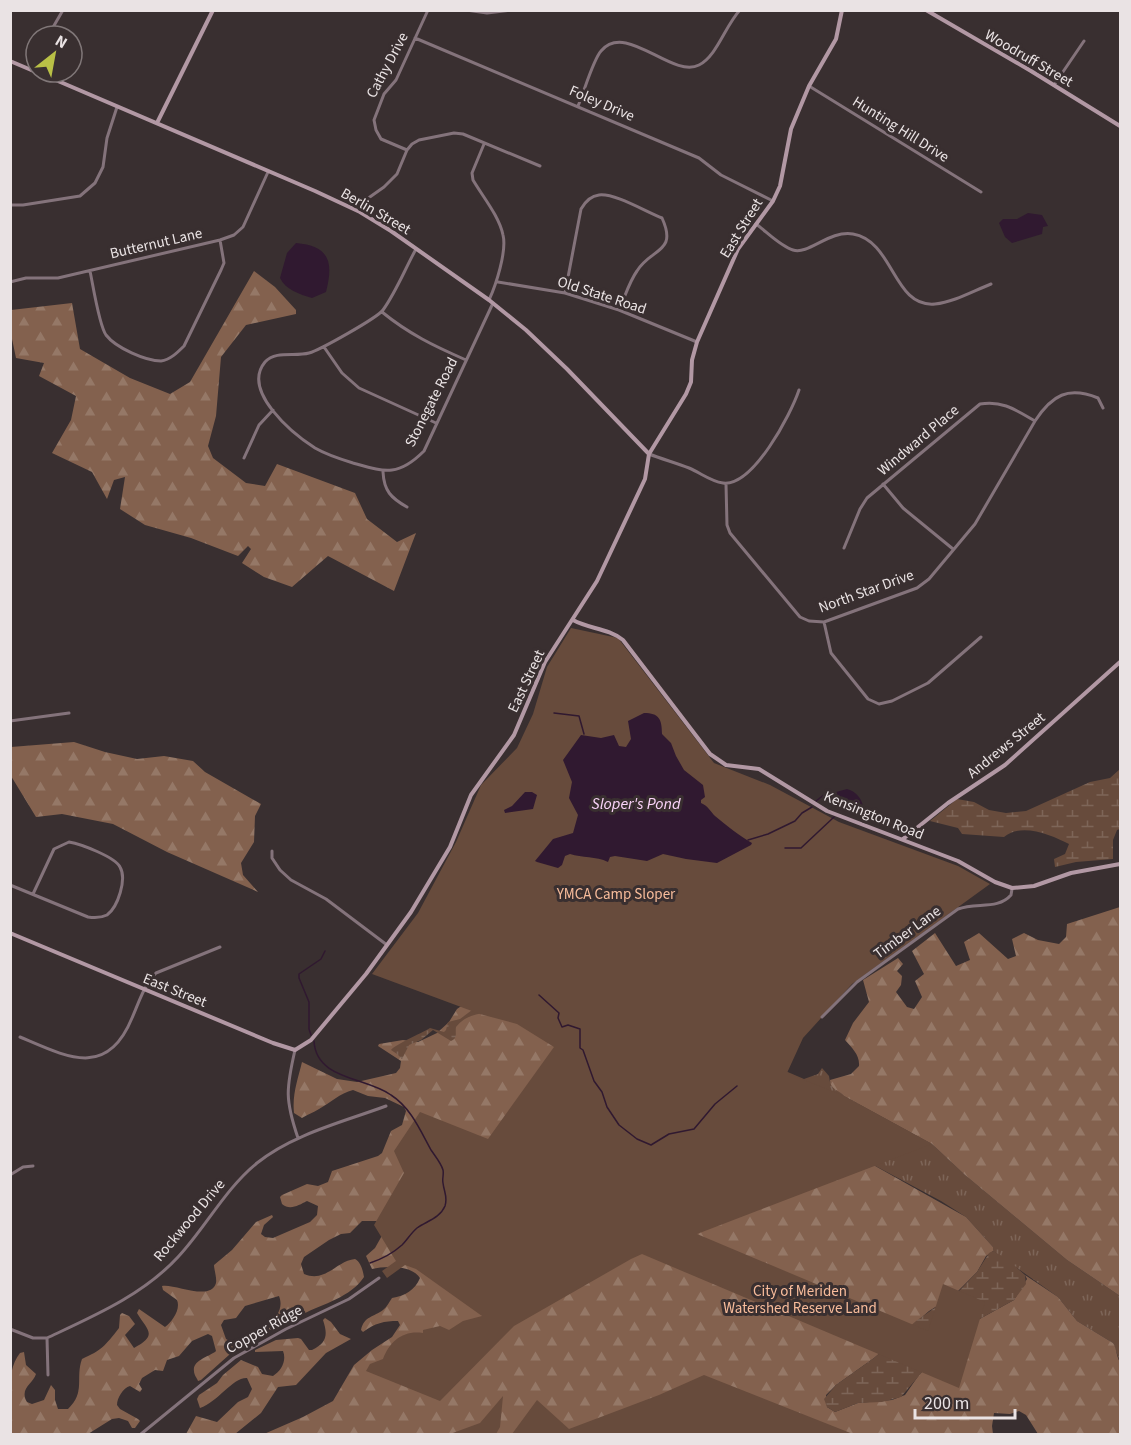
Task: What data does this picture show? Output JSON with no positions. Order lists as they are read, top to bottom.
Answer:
{
  "streets": {
    "street": [
      "Woodruff Street",
      "Cathy Drive",
      "Foley Drive",
      "Hunting Hill Drive",
      "Berlin Street",
      "East Street",
      "Butternut Lane",
      "Old State Road",
      "Stonegate Road",
      "Windward Place",
      "North Star Drive",
      "Andrews Street",
      "Kensington Road",
      "Timber Lane",
      "Rockwood Drive",
      "Copper Ridge"
    ]
  },
  "crossings": [
    ["Cathy Drive", "Foley Drive"],
    ["Foley Drive", "East Street"],
    ["Hunting Hill Drive", "East Street"],
    ["Berlin Street", "East Street"],
    ["Berlin Street", "Butternut Lane"],
    ["Berlin Street", "Stonegate Road"],
    ["East Street", "Old State Road"],
    ["East Street", "Kensington Road"],
    ["Old State Road", "Stonegate Road"],
    ["Windward Place", "North Star Drive"],
    ["Andrews Street", "Kensington Road"],
    ["Kensington Road", "Timber Lane"]
  ],
  "water": ["Sloper's Pond"],
  "parks": ["YMCA Camp Sloper", "City of Meriden Watershed Reserve Land"],
  "scale_bar": "200 m",
  "north": "top right"
}
